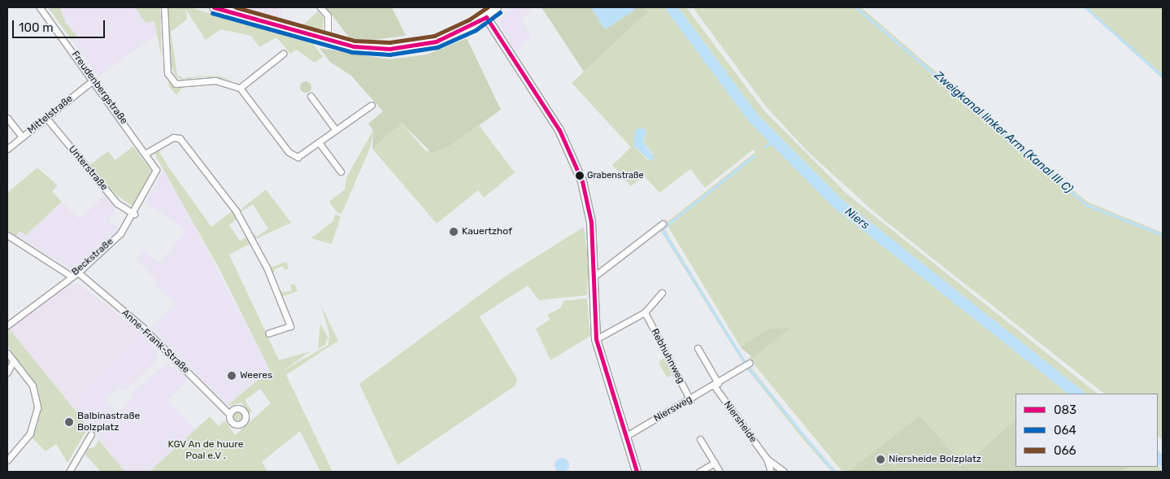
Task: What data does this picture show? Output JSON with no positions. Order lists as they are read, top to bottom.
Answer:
{
  "streets": {
    "street": [
      "Freudenbergstraße",
      "Mittelstraße",
      "Unterstraße",
      "Beckstraße",
      "Anne-Frank-Straße",
      "Rebhuhnweg",
      "Niersweg",
      "Niersheide"
    ]
  },
  "crossings": [
    ["Freudenbergstraße", "Mittelstraße"],
    ["Freudenbergstraße", "Beckstraße"],
    ["Mittelstraße", "Unterstraße"],
    ["Unterstraße", "Beckstraße"],
    ["Beckstraße", "Anne-Frank-Straße"],
    ["Rebhuhnweg", "Niersweg"],
    ["Niersweg", "Niersheide"]
  ],
  "water": ["Zweigkanal linker Arm (Kanal III C)", "Niers"],
  "parks": ["KGV An de huure Poal e.V ."],
  "places": [
    "Grabenstraße",
    "Kauertzhof",
    "Weeres",
    "Balbinastraße Bolzplatz",
    "Niersheide Bolzplatz"
  ],
  "lines": ["transit line 083", "transit line 066", "transit line 064"],
  "legend": ["083", "064", "066"],
  "scale_bar": "100 m"
}
